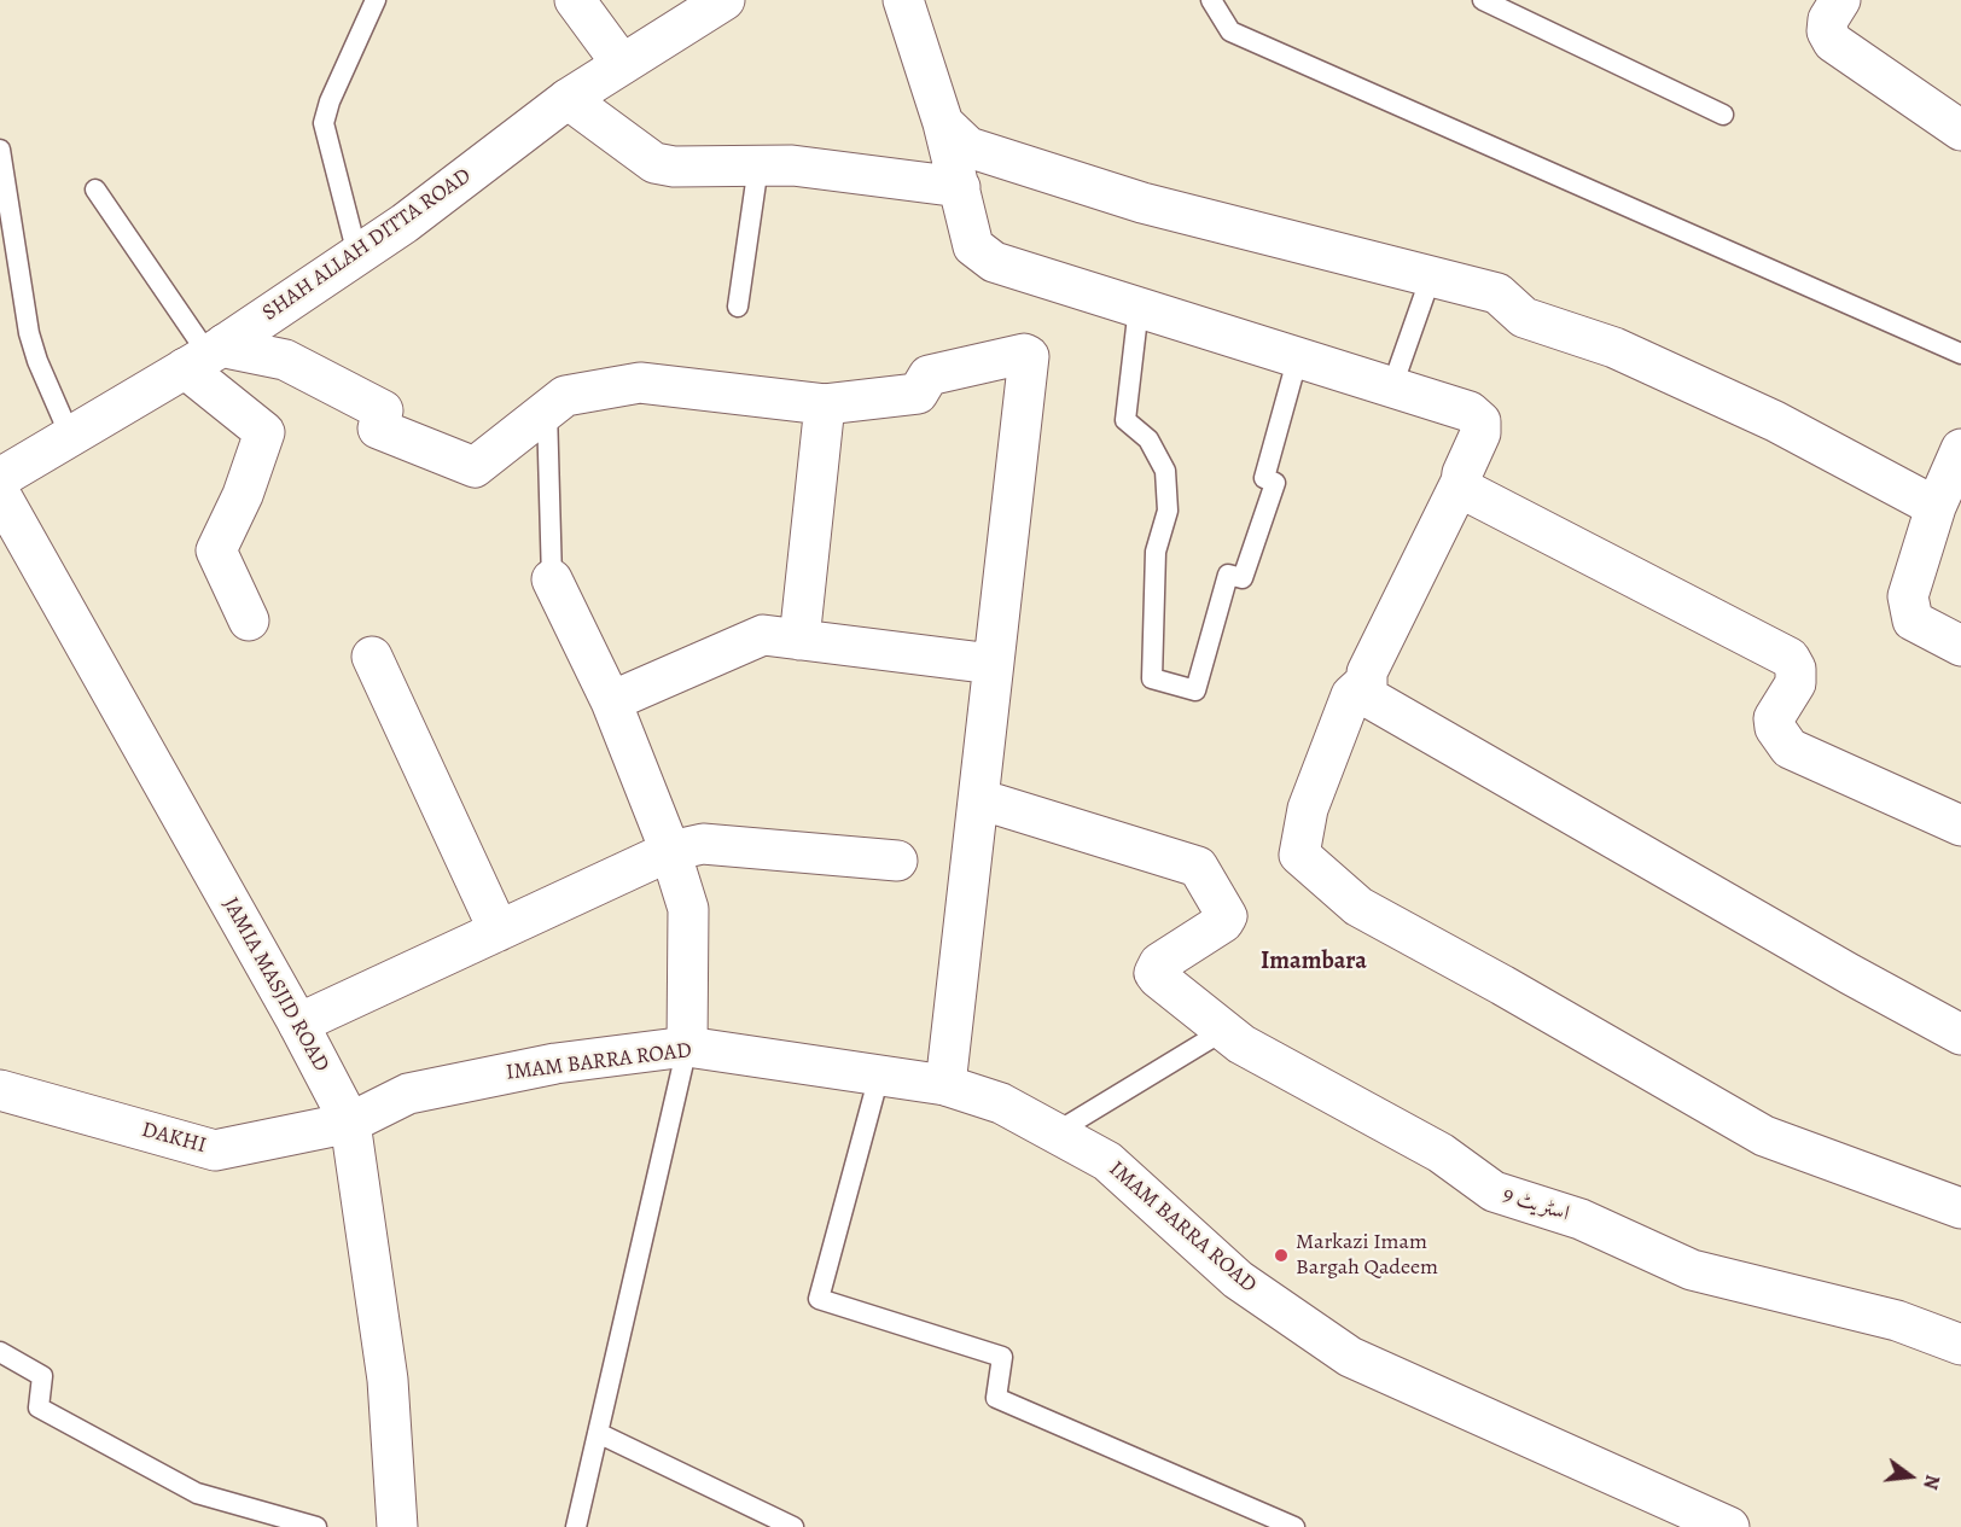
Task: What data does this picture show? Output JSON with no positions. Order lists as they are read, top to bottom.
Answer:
{
  "streets": {
    "street": [
      "SHAH ALLAH DITTA ROAD",
      "JAMIA MASJID ROAD",
      "IMAM BARRA ROAD",
      "DAKHI",
      "اسٹریٹ 9"
    ]
  },
  "crossings": [
    ["JAMIA MASJID ROAD", "IMAM BARRA ROAD"],
    ["JAMIA MASJID ROAD", "DAKHI"],
    ["IMAM BARRA ROAD", "DAKHI"]
  ],
  "districts": ["Imambara"],
  "places": ["Markazi Imam Bargah Qadeem"],
  "north": "right"
}
